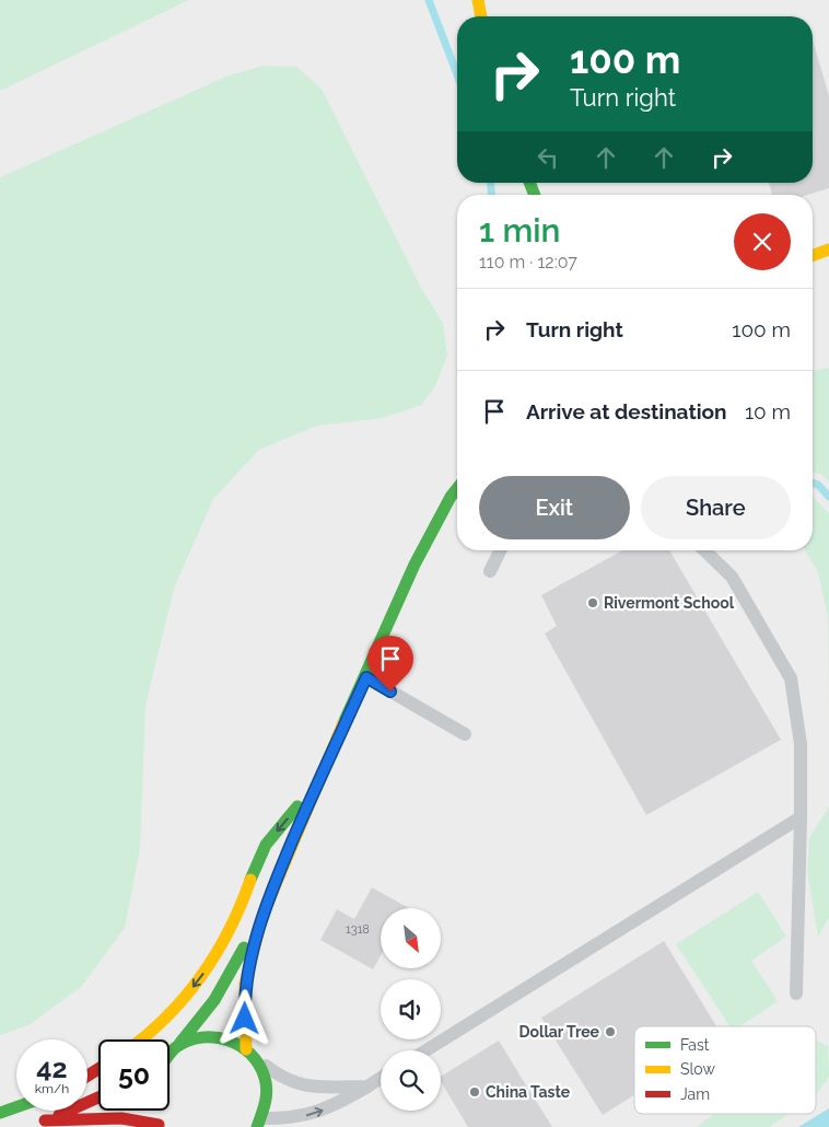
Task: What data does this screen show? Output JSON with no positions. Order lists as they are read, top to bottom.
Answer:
{
  "places": ["Rivermont School", "Dollar Tree", "China Taste"],
  "house_numbers": ["1318"],
  "legend": ["Fast", "Slow", "Jam"],
  "north": "bottom right",
  "page": {
    "turn": ["100 m", "Turn right"],
    "heading": ["1 min", "110 m · 12:07"],
    "list": [
      {
        "name": "Turn right",
        "value": "100 m"
      },
      {
        "name": "Arrive at destination",
        "value": "10 m"
      }
    ],
    "buttons": ["Exit", "Share"],
    "speed": "42 km/h",
    "limit": "50"
  }
}
